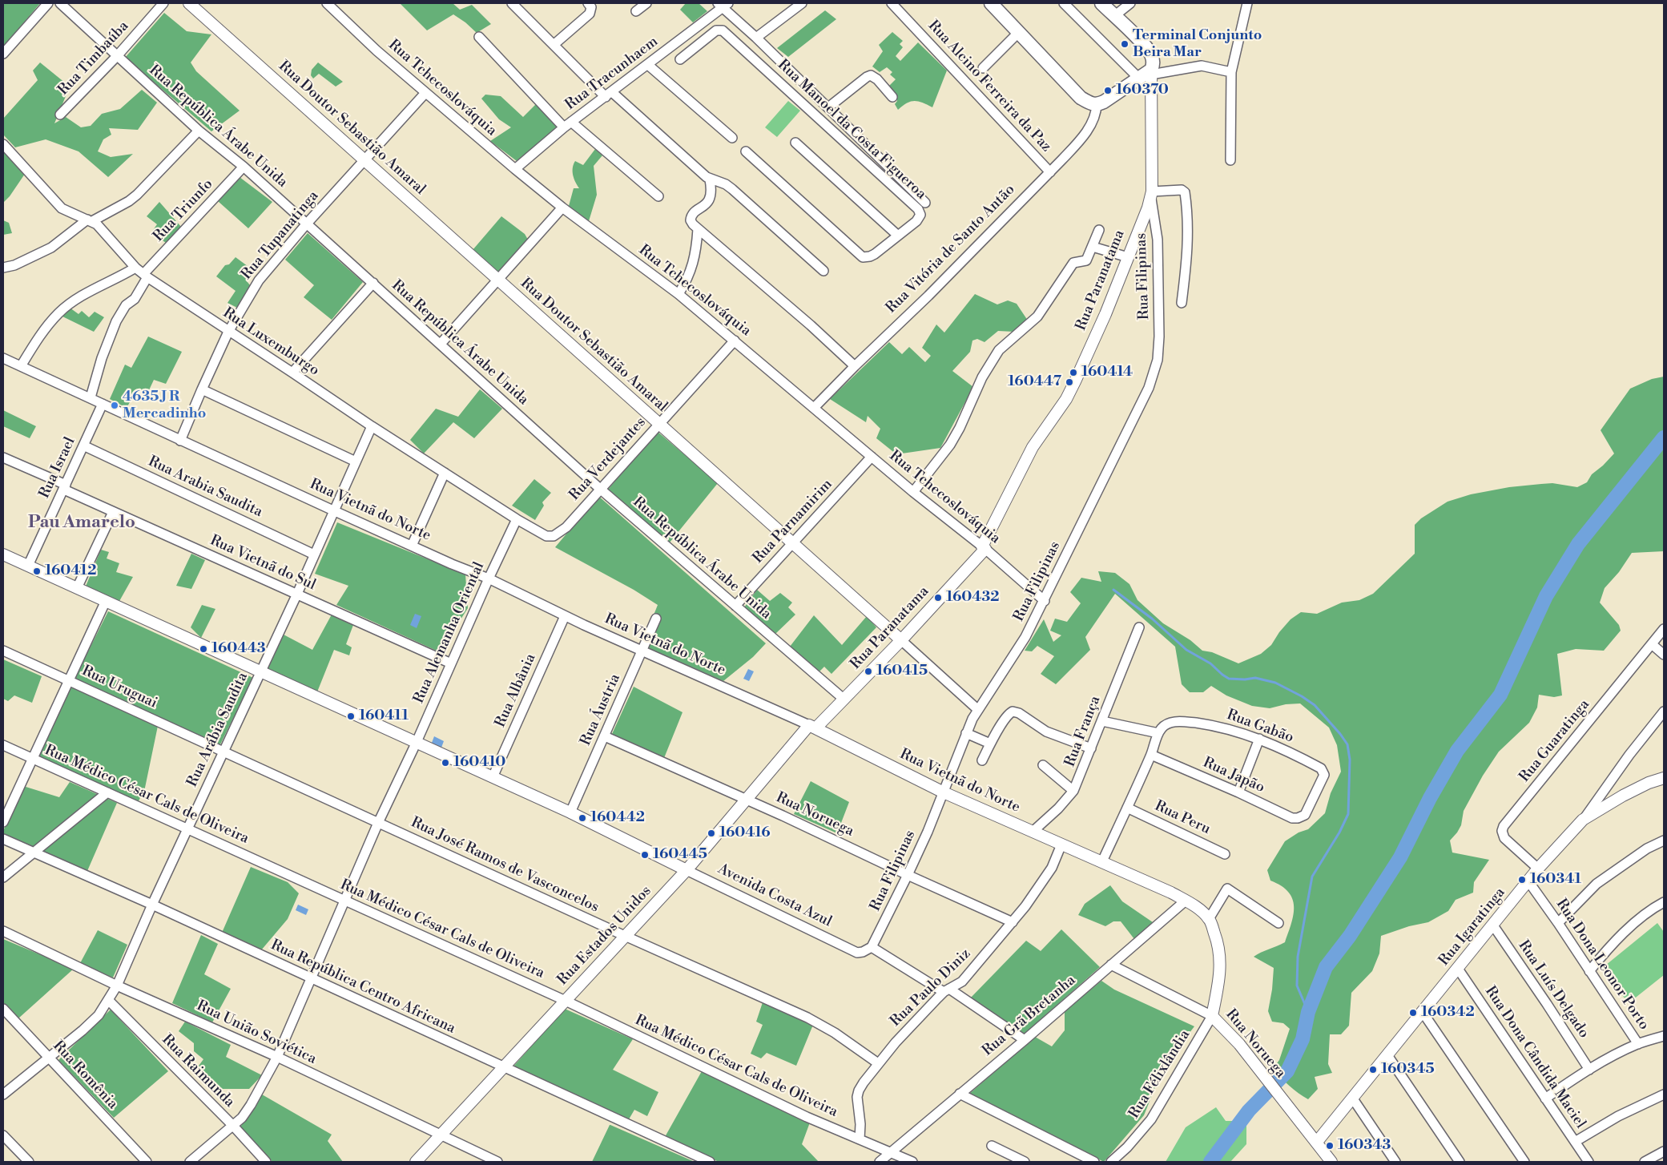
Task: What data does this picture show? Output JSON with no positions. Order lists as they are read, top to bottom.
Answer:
{
  "streets": {
    "main road": ["Rua Paranatama"],
    "street": [
      "Rua Timbaúba",
      "Rua Tracunhaem",
      "Rua Alcino Ferreira da Paz",
      "Rua Tchecoslováquia",
      "Rua República Árabe Unida",
      "Rua Doutor Sebastião Amaral",
      "Rua Manoel da Costa Figueroa",
      "Rua Triunfo",
      "Rua Tupanatinga",
      "Rua Vitória de Santo Antão",
      "Rua Filipinas",
      "Rua Luxemburgo",
      "Rua Verdejantes",
      "Rua Israel",
      "Rua Arabia Saudita",
      "Rua Vietnã do Norte",
      "Rua Parnamirim",
      "Rua Vietnã do Sul",
      "Rua Alemanha Oriental",
      "Rua Uruguai",
      "Rua Albânia",
      "Rua Áustria",
      "Rua Gabão",
      "Rua Arábia Saudita",
      "Rua França",
      "Rua Guaratinga",
      "Rua Japão",
      "Rua Médico César Cals de Oliveira",
      "Rua Noruega",
      "Rua Peru",
      "Rua José Ramos de Vasconcelos",
      "Avenida Costa Azul",
      "Rua Igaratinga",
      "Rua Estados Unidos",
      "Rua Dona Leonor Porto",
      "Rua República Centro Africana",
      "Rua Paulo Diniz",
      "Rua Luís Delgado",
      "Rua Grã Bretanha",
      "Rua União Soviética",
      "Rua Dona Cândida Maciel",
      "Rua Raimunda",
      "Rua Félixlândia",
      "Rua Romênia"
    ]
  },
  "crossings": [
    ["Rua Timbaúba", "Rua República Árabe Unida"],
    ["Rua Tracunhaem", "Rua Tchecoslováquia"],
    ["Rua Alcino Ferreira da Paz", "Rua Vitória de Santo Antão"],
    ["Rua Tchecoslováquia", "Rua Tupanatinga"],
    ["Rua Tchecoslováquia", "Rua Vitória de Santo Antão"],
    ["Rua Tchecoslováquia", "Rua Filipinas"],
    ["Rua Tchecoslováquia", "Rua Paranatama"],
    ["Rua Tchecoslováquia", "Rua Verdejantes"],
    ["Rua Tchecoslováquia", "Rua Parnamirim"],
    ["Rua República Árabe Unida", "Rua Triunfo"],
    ["Rua República Árabe Unida", "Rua Tupanatinga"],
    ["Rua República Árabe Unida", "Rua Paranatama"],
    ["Rua República Árabe Unida", "Rua Verdejantes"],
    ["Rua República Árabe Unida", "Rua Parnamirim"],
    ["Rua Doutor Sebastião Amaral", "Rua Tupanatinga"],
    ["Rua Doutor Sebastião Amaral", "Rua Filipinas"],
    ["Rua Doutor Sebastião Amaral", "Rua Paranatama"],
    ["Rua Doutor Sebastião Amaral", "Rua Verdejantes"],
    ["Rua Doutor Sebastião Amaral", "Rua Parnamirim"],
    ["Rua Triunfo", "Rua Luxemburgo"],
    ["Rua Tupanatinga", "Rua Luxemburgo"],
    ["Rua Tupanatinga", "Rua Vietnã do Norte"],
    ["Rua Filipinas", "Rua Paranatama"],
    ["Rua Filipinas", "Rua Vietnã do Norte"],
    ["Rua Filipinas", "Rua Noruega"],
    ["Rua Filipinas", "Avenida Costa Azul"],
    ["Rua Paranatama", "Rua Vietnã do Norte"],
    ["Rua Paranatama", "Rua Estados Unidos"],
    ["Rua Luxemburgo", "Rua Verdejantes"],
    ["Rua Luxemburgo", "Rua Alemanha Oriental"],
    ["Rua Luxemburgo", "Rua Arábia Saudita"],
    ["Rua Israel", "Rua Arabia Saudita"],
    ["Rua Israel", "Rua Vietnã do Norte"],
    ["Rua Israel", "Rua Vietnã do Sul"],
    ["Rua Israel", "Avenida Costa Azul"],
    ["Rua Arabia Saudita", "Rua Arábia Saudita"],
    ["Rua Vietnã do Norte", "Rua Alemanha Oriental"],
    ["Rua Vietnã do Norte", "Rua Albânia"],
    ["Rua Vietnã do Norte", "Rua Áustria"],
    ["Rua Vietnã do Norte", "Rua Arábia Saudita"],
    ["Rua Vietnã do Norte", "Rua França"],
    ["Rua Vietnã do Norte", "Rua Noruega"],
    ["Rua Vietnã do Norte", "Rua Estados Unidos"],
    ["Rua Vietnã do Norte", "Rua Paulo Diniz"],
    ["Rua Vietnã do Norte", "Rua Grã Bretanha"],
    ["Rua Vietnã do Norte", "Rua Félixlândia"],
    ["Rua Vietnã do Sul", "Rua Alemanha Oriental"],
    ["Rua Vietnã do Sul", "Rua Arábia Saudita"],
    ["Rua Alemanha Oriental", "Rua Médico César Cals de Oliveira"],
    ["Rua Alemanha Oriental", "Rua José Ramos de Vasconcelos"],
    ["Rua Alemanha Oriental", "Avenida Costa Azul"],
    ["Rua Alemanha Oriental", "Rua República Centro Africana"],
    ["Rua Alemanha Oriental", "Rua União Soviética"],
    ["Rua Alemanha Oriental", "Rua Raimunda"],
    ["Rua Uruguai", "Rua Arábia Saudita"],
    ["Rua Uruguai", "Rua José Ramos de Vasconcelos"],
    ["Rua Albânia", "Avenida Costa Azul"],
    ["Rua Áustria", "Rua Noruega"],
    ["Rua Áustria", "Avenida Costa Azul"],
    ["Rua Gabão", "Rua Japão"],
    ["Rua Arábia Saudita", "Rua Médico César Cals de Oliveira"],
    ["Rua Arábia Saudita", "Rua José Ramos de Vasconcelos"],
    ["Rua Arábia Saudita", "Avenida Costa Azul"],
    ["Rua Arábia Saudita", "Rua República Centro Africana"],
    ["Rua Arábia Saudita", "Rua União Soviética"],
    ["Rua Arábia Saudita", "Rua Raimunda"],
    ["Rua Arábia Saudita", "Rua Romênia"],
    ["Rua Guaratinga", "Rua Igaratinga"],
    ["Rua Médico César Cals de Oliveira", "Rua Estados Unidos"],
    ["Rua Médico César Cals de Oliveira", "Rua Paulo Diniz"],
    ["Rua Médico César Cals de Oliveira", "Rua Grã Bretanha"],
    ["Rua Noruega", "Rua Igaratinga"],
    ["Rua Noruega", "Rua Estados Unidos"],
    ["Rua Noruega", "Rua Paulo Diniz"],
    ["Rua Noruega", "Rua Grã Bretanha"],
    ["Rua Noruega", "Rua Félixlândia"],
    ["Rua José Ramos de Vasconcelos", "Rua Estados Unidos"],
    ["Rua José Ramos de Vasconcelos", "Rua Paulo Diniz"],
    ["Avenida Costa Azul", "Rua Estados Unidos"],
    ["Rua Igaratinga", "Rua Dona Leonor Porto"],
    ["Rua Igaratinga", "Rua Luís Delgado"],
    ["Rua Igaratinga", "Rua Dona Cândida Maciel"],
    ["Rua Estados Unidos", "Rua República Centro Africana"],
    ["Rua Estados Unidos", "Rua União Soviética"]
  ],
  "districts": ["Pau Amarelo"],
  "places": [
    "Terminal Conjunto Beira Mar",
    "160370",
    "160414",
    "160447",
    "4635 J R Mercadinho",
    "160412",
    "160432",
    "160443",
    "160415",
    "160411",
    "160410",
    "160442",
    "160416",
    "160445",
    "160341",
    "160342",
    "160345",
    "160343"
  ]
}
